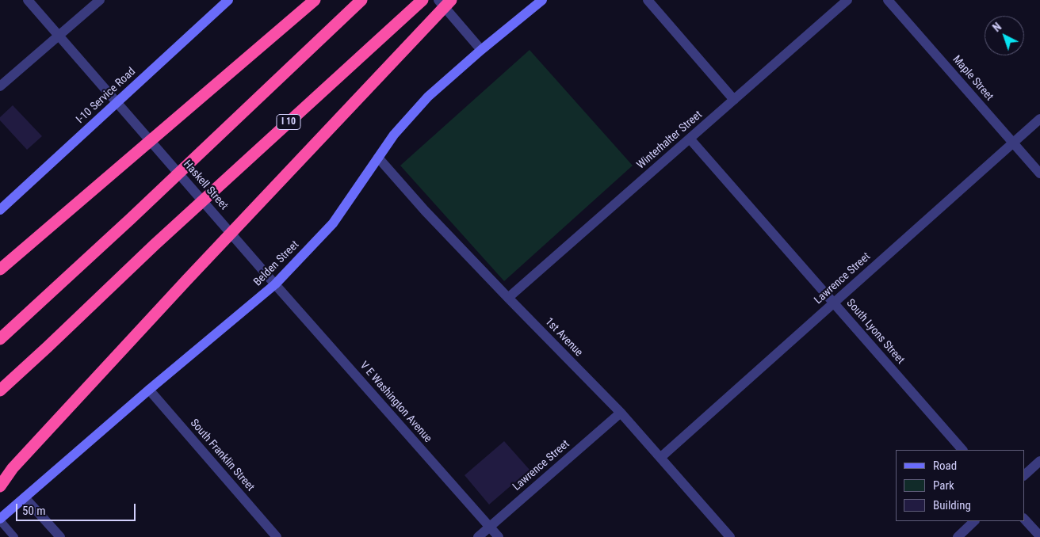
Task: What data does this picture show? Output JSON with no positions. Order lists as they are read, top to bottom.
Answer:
{
  "streets": {
    "highway": ["I 10"],
    "main road": ["I-10 Service Road", "Belden Street"],
    "street": [
      "Maple Street",
      "Winterhalter Street",
      "Haskell Street",
      "Lawrence Street",
      "South Lyons Street",
      "1st Avenue",
      "V E Washington Avenue",
      "South Franklin Street"
    ]
  },
  "crossings": [
    ["Maple Street", "Lawrence Street"],
    ["I-10 Service Road", "Haskell Street"],
    ["Winterhalter Street", "South Lyons Street"],
    ["Winterhalter Street", "1st Avenue"],
    ["Haskell Street", "Belden Street"],
    ["Haskell Street", "V E Washington Avenue"],
    ["Belden Street", "1st Avenue"],
    ["Belden Street", "V E Washington Avenue"],
    ["Belden Street", "South Franklin Street"],
    ["Lawrence Street", "South Lyons Street"],
    ["Lawrence Street", "1st Avenue"],
    ["Lawrence Street", "V E Washington Avenue"]
  ],
  "legend": ["Road", "Park", "Building"],
  "scale_bar": "50 m",
  "north": "top left"
}
